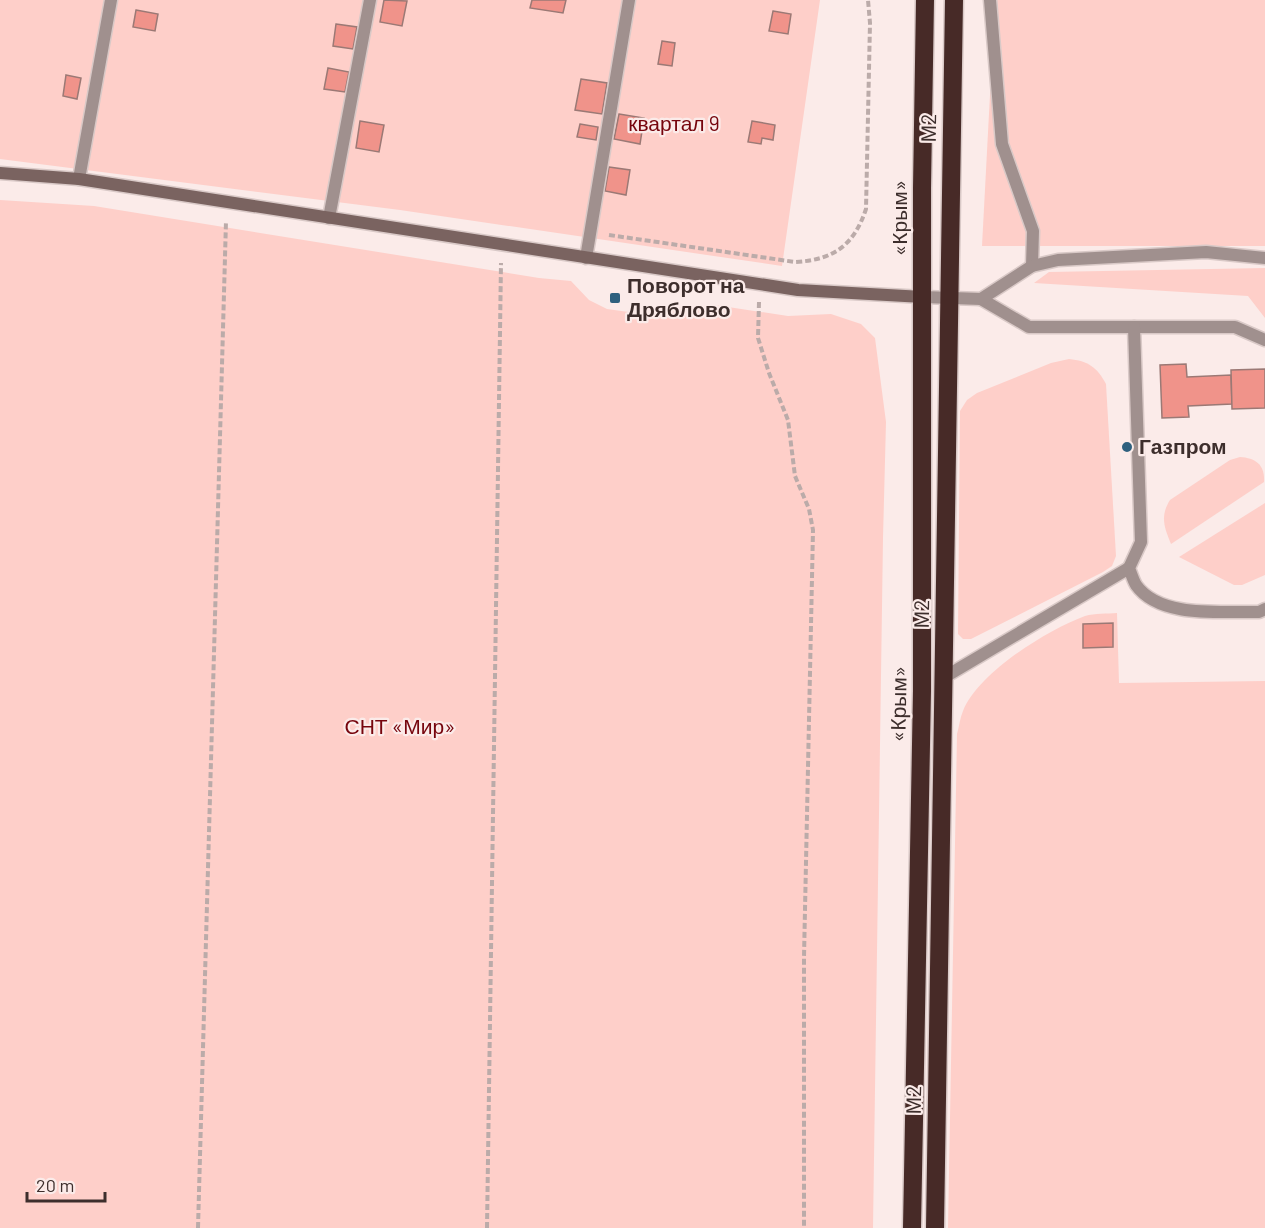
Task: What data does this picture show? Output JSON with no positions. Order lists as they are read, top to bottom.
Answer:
{
  "streets": {
    "highway": ["М2", "«Крым»"]
  },
  "parks": ["квартал 9", "СНТ «Мир»"],
  "places": {
    "transit": ["Поворот на Дряблово"],
    "other": ["Газпром"]
  },
  "scale_bar": "20 m"
}
